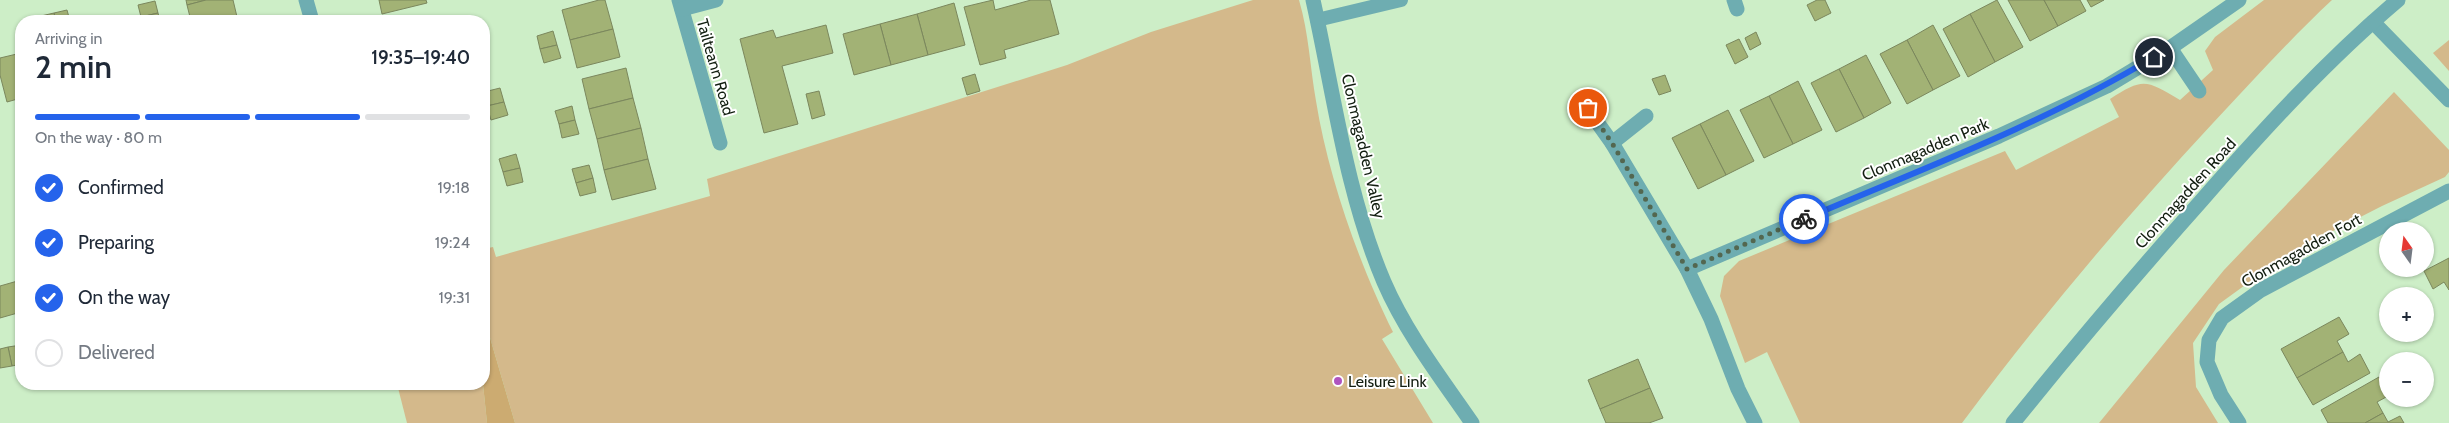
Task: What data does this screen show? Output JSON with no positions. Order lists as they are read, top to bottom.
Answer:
{
  "streets": {
    "street": [
      "Tailteann Road",
      "Clonmagadden Valley",
      "Clonmagadden Park",
      "Clonmagadden Road",
      "Clonmagadden Fort"
    ]
  },
  "places": ["Leisure Link"],
  "north": "top",
  "page": {
    "heading": ["2 min", "Arriving in", "19:35–19:40"],
    "bar": "On the way · 80 m",
    "list": [
      ["Confirmed", "19:18"],
      ["Preparing", "19:24"],
      ["On the way", "19:31"],
      "Delivered"
    ],
    "map_buttons": ["+", "−"]
  }
}
